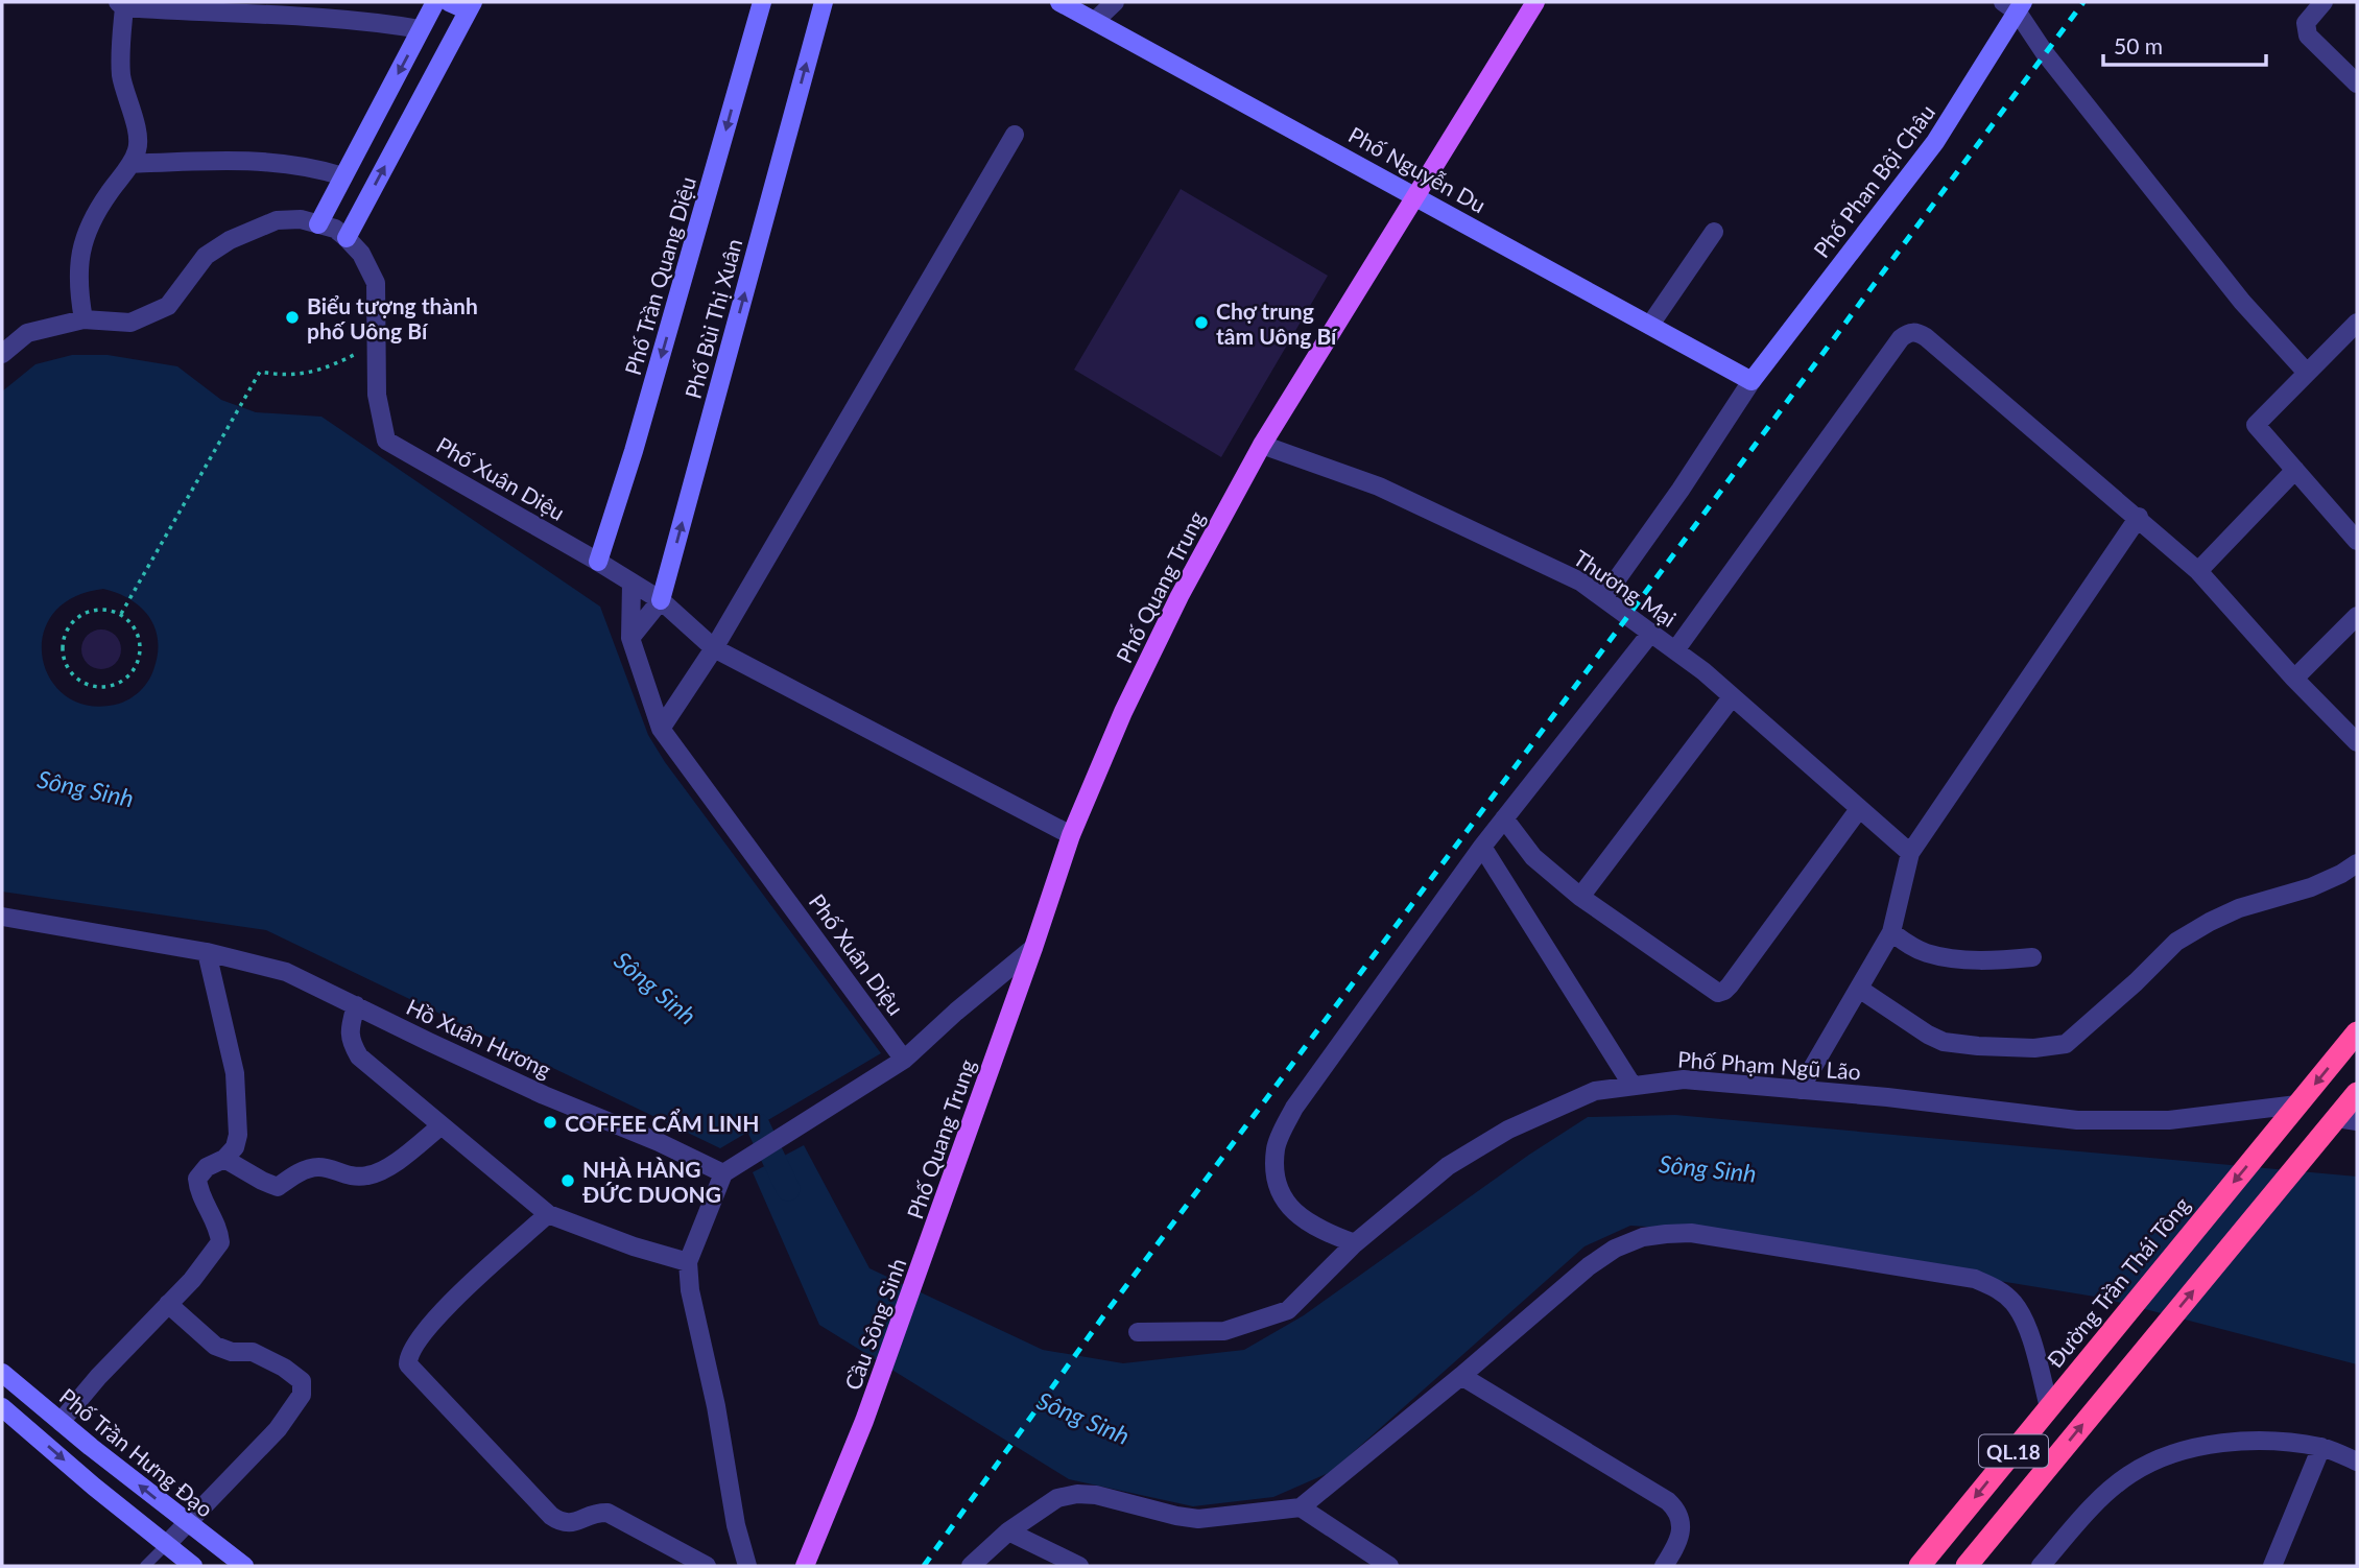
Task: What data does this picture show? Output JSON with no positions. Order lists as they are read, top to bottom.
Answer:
{
  "streets": {
    "highway": ["Đường Trần Thái Tông", "QL.18"],
    "main road": ["Phố Quang Trung", "Cầu Sông Sinh"],
    "street": [
      "Phố Nguyễn Du",
      "Phố Phan Bội Châu",
      "Phố Trần Quang Diệu",
      "Phố Bùi Thị Xuân",
      "Phố Xuân Diệu",
      "Thương Mại",
      "Hồ Xuân Hương",
      "Phố Phạm Ngũ Lão",
      "Phố Trần Hưng Đạo"
    ]
  },
  "crossings": [
    ["Phố Nguyễn Du", "Phố Phan Bội Châu"],
    ["Phố Nguyễn Du", "Phố Quang Trung"],
    ["Phố Trần Quang Diệu", "Phố Xuân Diệu"],
    ["Phố Bùi Thị Xuân", "Phố Xuân Diệu"],
    ["Phố Quang Trung", "Thương Mại"],
    ["Phố Quang Trung", "Cầu Sông Sinh"],
    ["Phố Phạm Ngũ Lão", "Đường Trần Thái Tông"]
  ],
  "one_way": ["Phố Trần Quang Diệu"],
  "water": ["Sông Sinh"],
  "places": [
    "Biểu tượng thành phố Uông Bí",
    "Chợ trung tâm Uông Bí",
    "COFFEE CẨM LINH",
    "NHÀ HÀNG ĐỨC DUONG"
  ],
  "scale_bar": "50 m"
}
